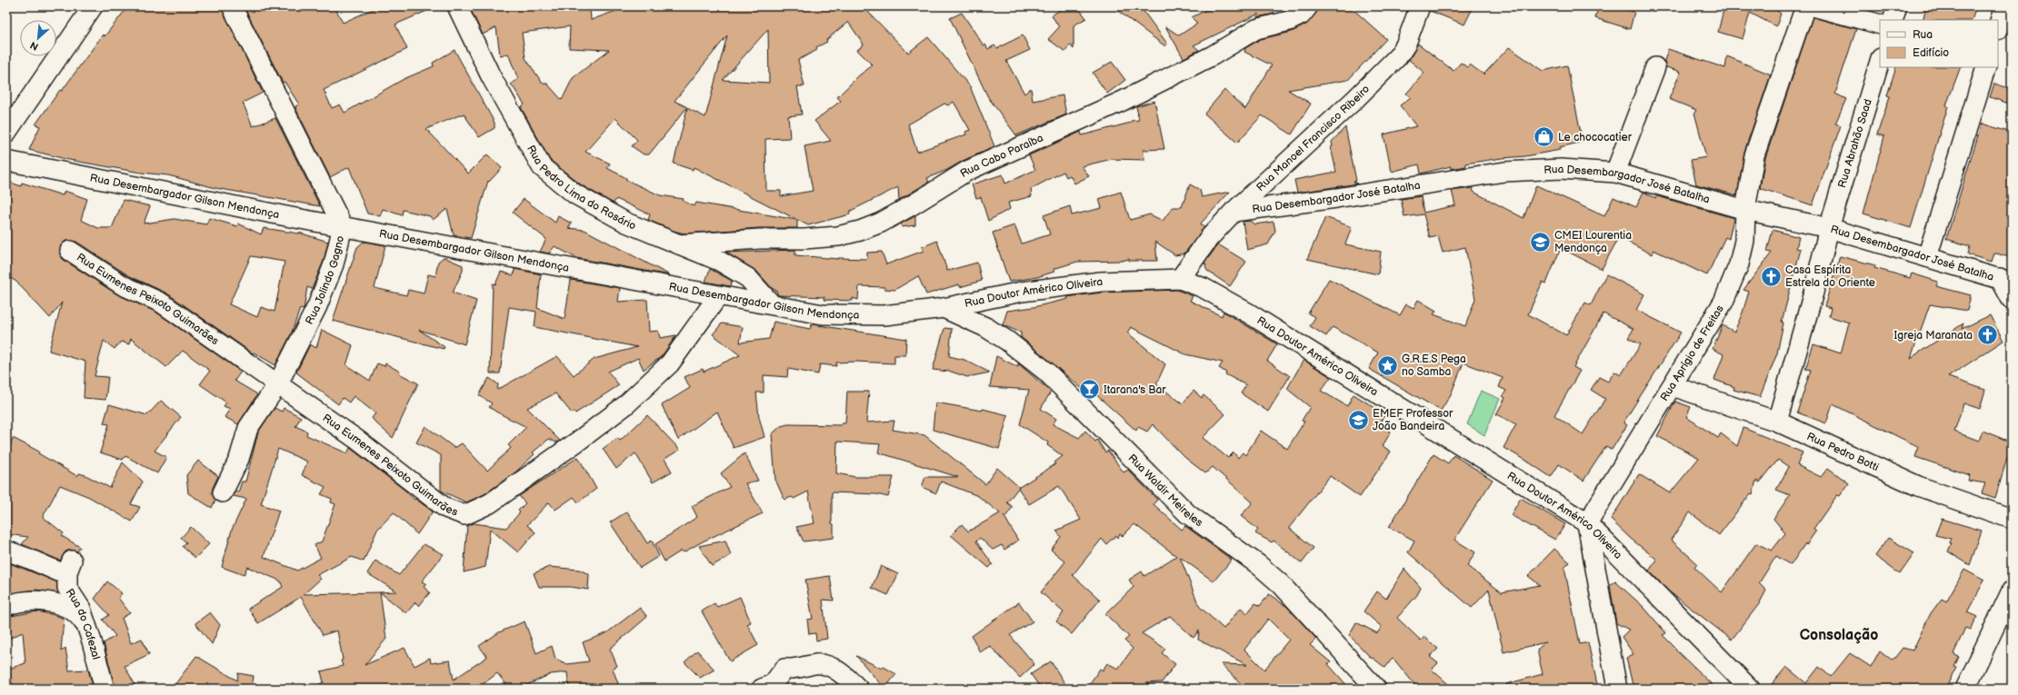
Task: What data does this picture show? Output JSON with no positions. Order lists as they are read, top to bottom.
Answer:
{
  "streets": {
    "street": [
      "Rua Manoel Francisco Ribeiro",
      "Rua Abrahão Saad",
      "Rua Cabo Paraíba",
      "Rua Pedro Lima do Rosário",
      "Rua Desembargador José Batalha",
      "Rua Desembargador Gilson Mendonça",
      "Rua Jolindo Gagno",
      "Rua Doutor Américo Oliveira",
      "Rua Eumenes Peixoto Guimarães",
      "Rua Aprígio de Freitas",
      "Rua Pedro Botti",
      "Rua Waldir Meireles",
      "Rua do Cafezal"
    ]
  },
  "crossings": [
    ["Rua Manoel Francisco Ribeiro", "Rua Desembargador José Batalha"],
    ["Rua Manoel Francisco Ribeiro", "Rua Doutor Américo Oliveira"],
    ["Rua Abrahão Saad", "Rua Desembargador José Batalha"],
    ["Rua Abrahão Saad", "Rua Pedro Botti"],
    ["Rua Cabo Paraíba", "Rua Pedro Lima do Rosário"],
    ["Rua Pedro Lima do Rosário", "Rua Desembargador Gilson Mendonça"],
    ["Rua Desembargador José Batalha", "Rua Aprígio de Freitas"],
    ["Rua Desembargador Gilson Mendonça", "Rua Jolindo Gagno"],
    ["Rua Desembargador Gilson Mendonça", "Rua Doutor Américo Oliveira"],
    ["Rua Desembargador Gilson Mendonça", "Rua Eumenes Peixoto Guimarães"],
    ["Rua Desembargador Gilson Mendonça", "Rua Waldir Meireles"],
    ["Rua Jolindo Gagno", "Rua Eumenes Peixoto Guimarães"],
    ["Rua Doutor Américo Oliveira", "Rua Aprígio de Freitas"],
    ["Rua Doutor Américo Oliveira", "Rua Waldir Meireles"],
    ["Rua Aprígio de Freitas", "Rua Pedro Botti"]
  ],
  "districts": ["Consolação"],
  "places": {
    "shop": ["Le chococatier"],
    "school or university": ["CMEI Lourentia Mendonça", "EMEF Professor João Bandeira"],
    "church": ["Casa Espírita Estrela do Oriente", "Igreja Maranata"],
    "place": ["G.R.E.S Pega no Samba"],
    "bar": ["Itarana's Bar"]
  },
  "legend": ["Rua", "Edifício"],
  "north": "bottom left"
}
